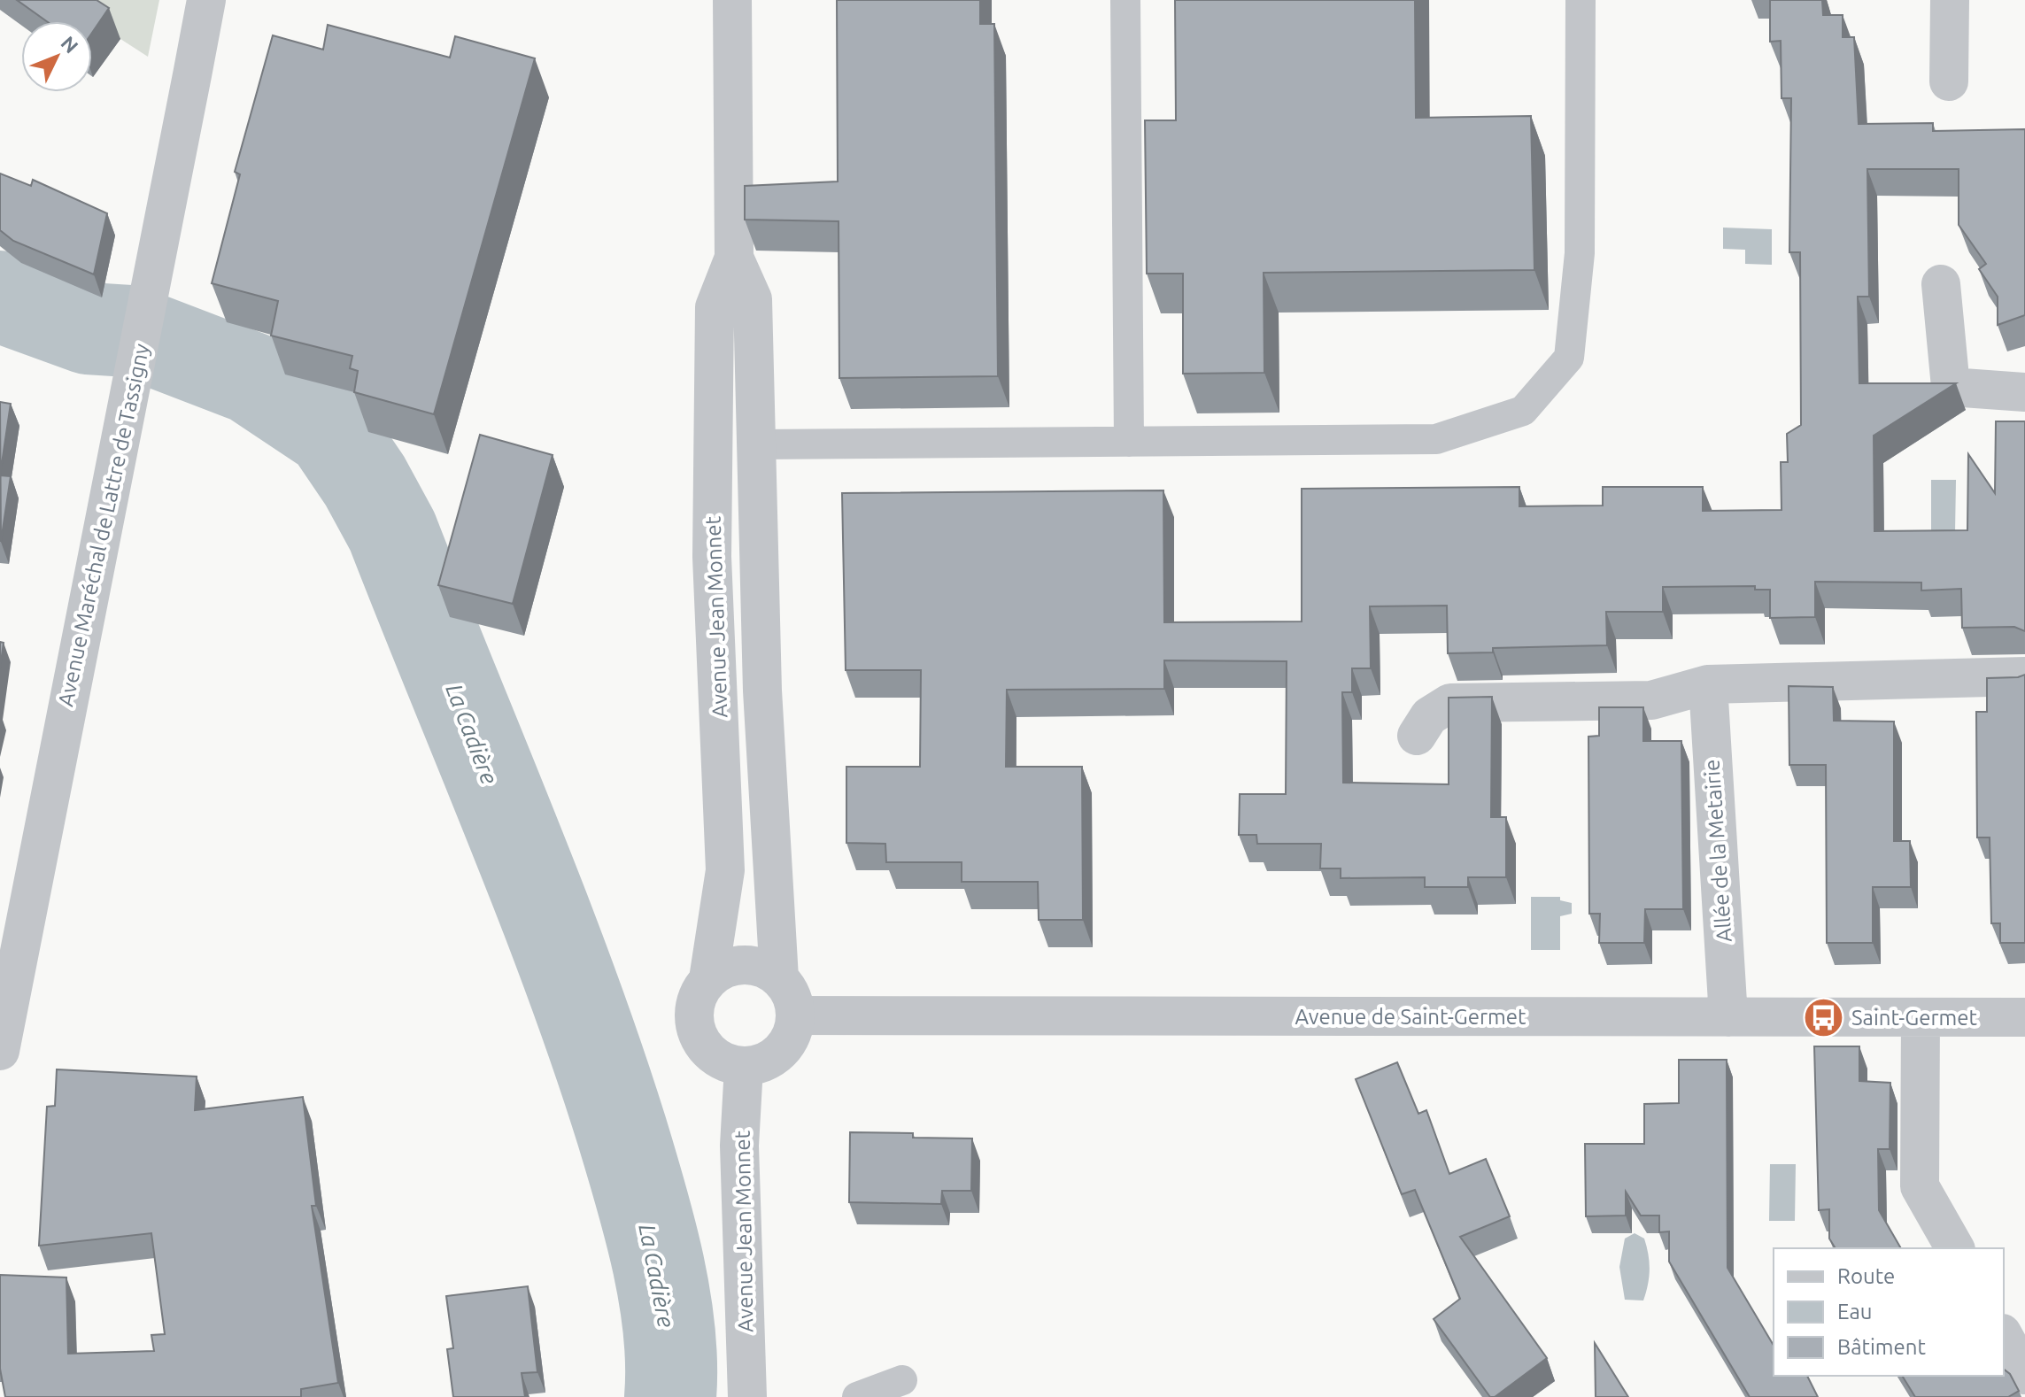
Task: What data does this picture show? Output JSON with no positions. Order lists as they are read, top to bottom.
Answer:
{
  "streets": {
    "street": [
      "Avenue Maréchal de Lattre de Tassigny",
      "Avenue Jean Monnet",
      "Allée de la Metairie",
      "Avenue de Saint-Germet"
    ]
  },
  "crossings": [
    ["Avenue Jean Monnet", "Avenue de Saint-Germet"],
    ["Allée de la Metairie", "Avenue de Saint-Germet"]
  ],
  "water": ["La Cadière"],
  "places": {
    "bus stop": ["Saint-Germet"]
  },
  "legend": ["Route", "Eau", "Bâtiment"],
  "north": "top right"
}
